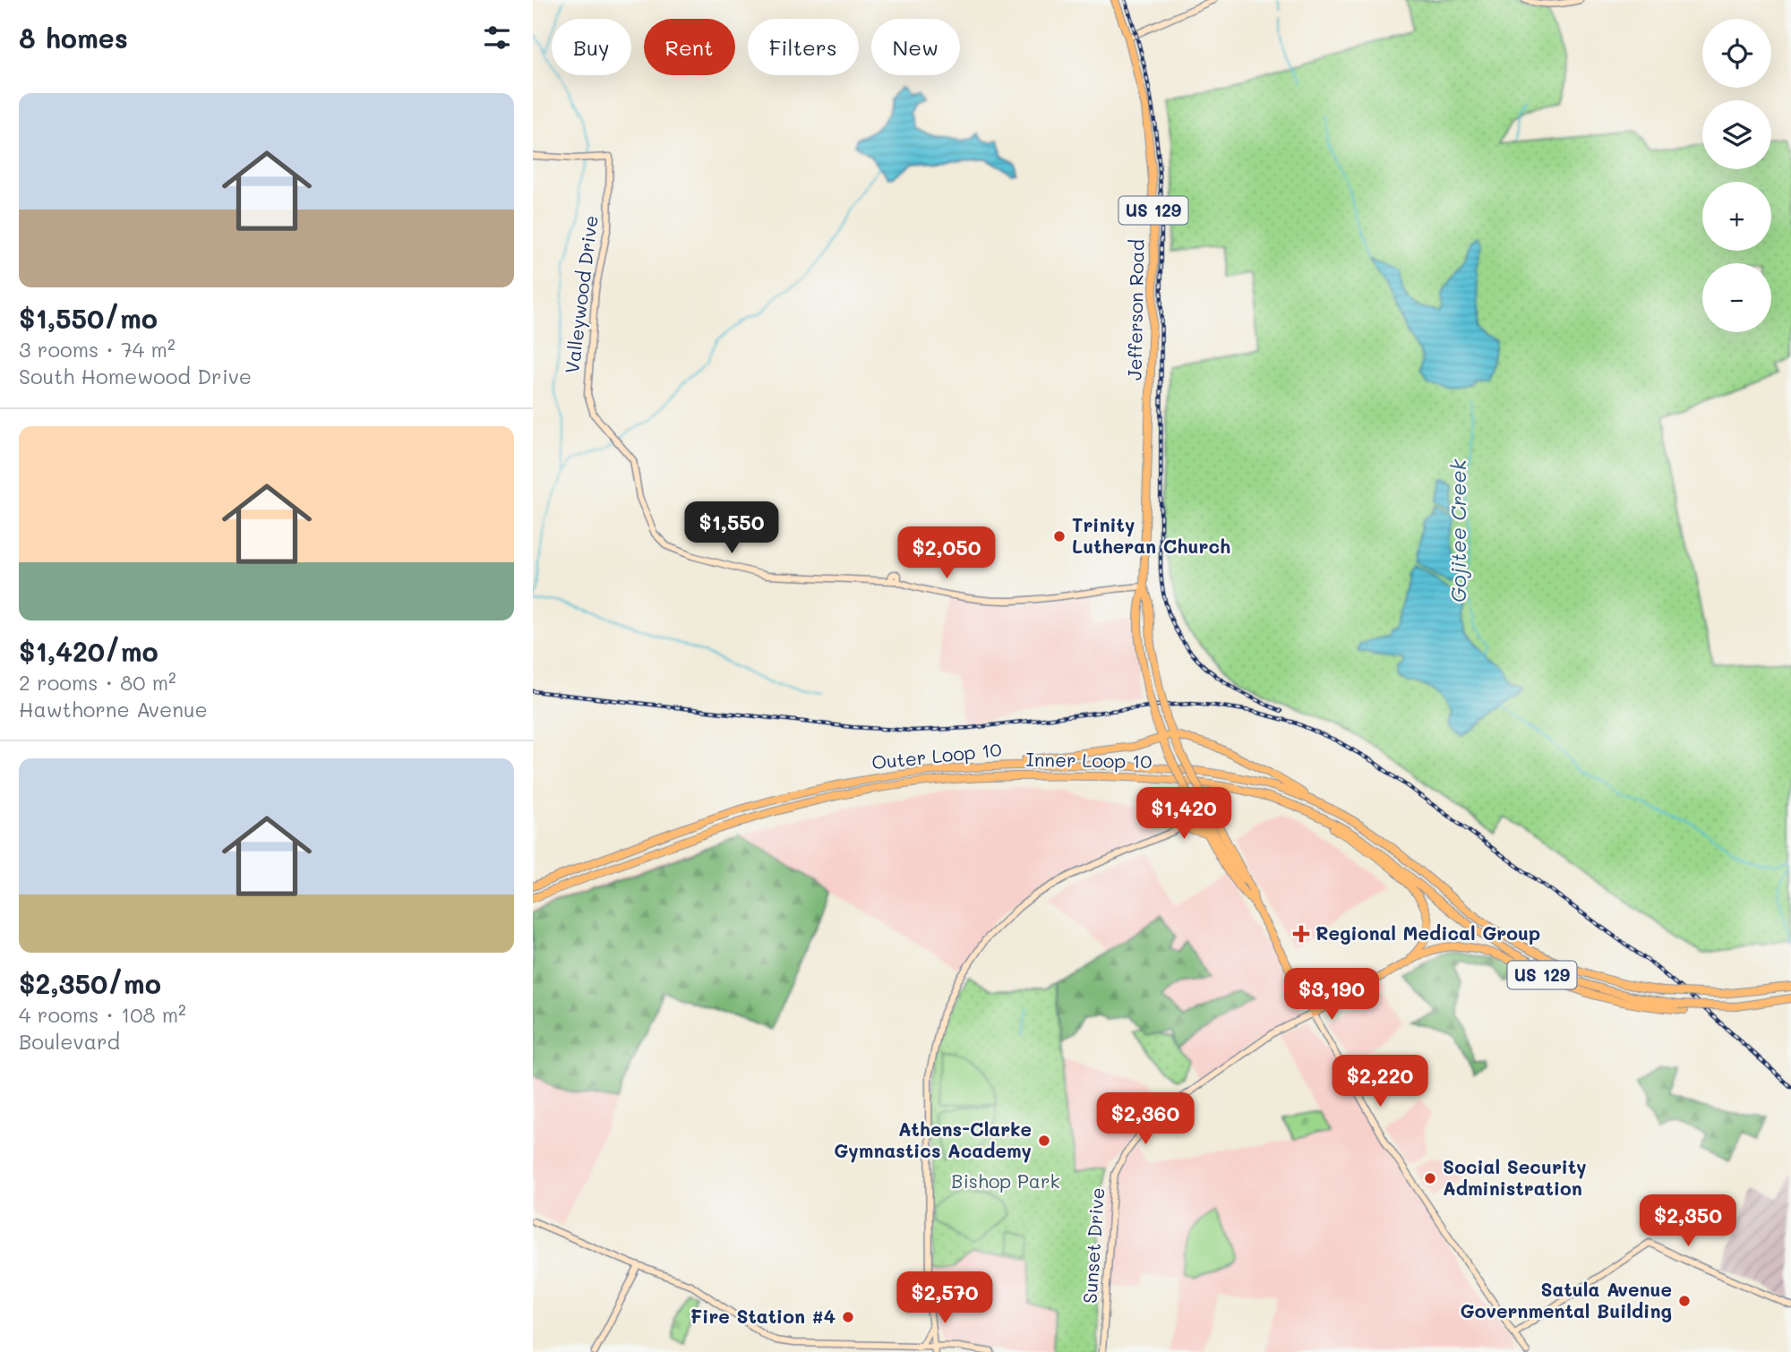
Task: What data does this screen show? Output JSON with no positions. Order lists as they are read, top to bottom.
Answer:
{
  "streets": {
    "highway": [
      "US 129",
      "Jefferson Road",
      "Outer Loop 10",
      "Inner Loop 10"
    ],
    "street": ["Valleywood Drive", "Sunset Drive"]
  },
  "crossings": [
    ["US 129", "Jefferson Road"],
    ["US 129", "Outer Loop 10"],
    ["US 129", "Inner Loop 10"],
    ["US 129", "Sunset Drive"],
    ["Valleywood Drive", "Jefferson Road"]
  ],
  "water": ["Gojitee Creek"],
  "parks": ["Bishop Park"],
  "places": {
    "other": [
      "Trinity Lutheran Church",
      "Athens-Clarke Gymnastics Academy",
      "Social Security Administration",
      "Satula Avenue Governmental Building",
      "Fire Station #4"
    ],
    "health": ["Regional Medical Group"]
  },
  "page": {
    "heading": "8 homes",
    "map_buttons": ["+", "−"],
    "chip": [
      "Buy",
      "Rent",
      "Filters",
      "New"
    ],
    "list": [
      {
        "name": "$1,550/mo",
        "note": "3 rooms · 74 m² · South Homewood Drive"
      },
      {
        "name": "$1,420/mo",
        "note": "2 rooms · 80 m² · Hawthorne Avenue"
      },
      {
        "name": "$2,350/mo",
        "note": "4 rooms · 108 m² · Boulevard"
      }
    ],
    "price": [
      "$1,550",
      "$2,050",
      "$1,420",
      "$3,190",
      "$2,220",
      "$2,360",
      "$2,350",
      "$2,570"
    ]
  }
}
